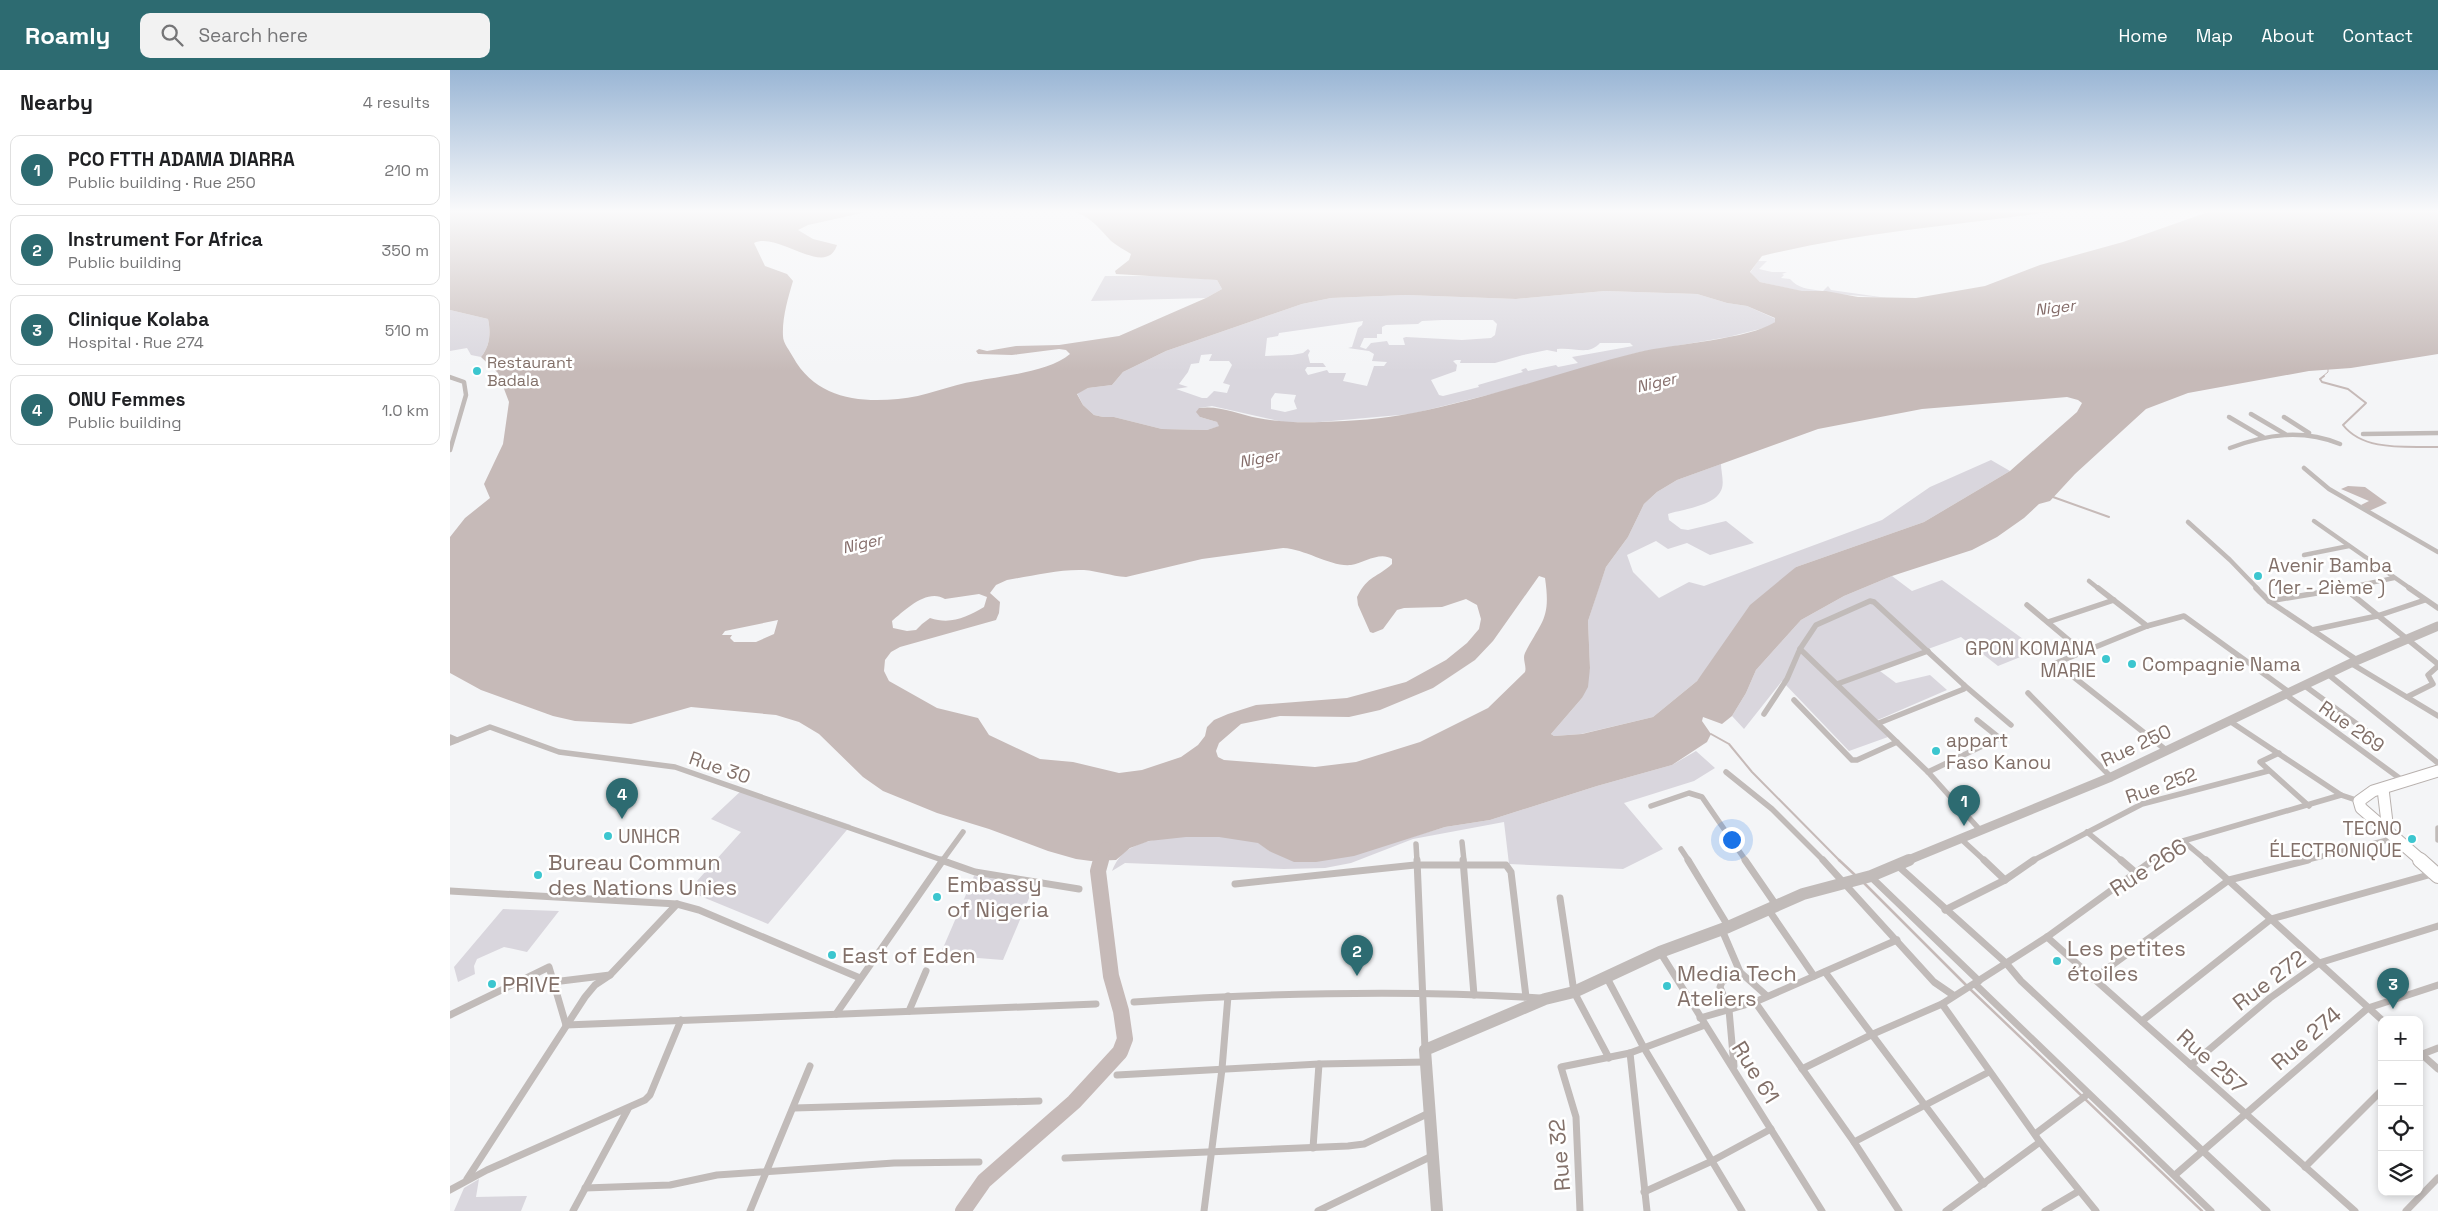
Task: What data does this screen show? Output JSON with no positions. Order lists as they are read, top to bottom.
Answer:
{
  "streets": {
    "street": [
      "Rue 269",
      "Rue 250",
      "Rue 30",
      "Rue 252",
      "Rue 266",
      "Rue 272",
      "Rue 274",
      "Rue 257",
      "Rue 61",
      "Rue 32"
    ]
  },
  "crossings": [
    ["Rue 269", "Rue 250"],
    ["Rue 250", "Rue 61"],
    ["Rue 266", "Rue 257"],
    ["Rue 272", "Rue 257"],
    ["Rue 274", "Rue 257"]
  ],
  "water": ["Niger"],
  "places": [
    "Restaurant Badala",
    "Avenir Bamba (1er - 2ième )",
    "GPON KOMANA MARIE",
    "Compagnie Nama",
    "appart Faso Kanou",
    "UNHCR",
    "TECNO ÉLECTRONIQUE",
    "Bureau Commun des Nations Unies",
    "Embassy of Nigeria",
    "East of Eden",
    "Les petites étoiles",
    "PRIVE",
    "Media Tech Ateliers"
  ],
  "page": {
    "header": "Roamly",
    "search": "Search here",
    "nav": [
      "Home",
      "Map",
      "About",
      "Contact"
    ],
    "heading": ["Nearby", "4 results"],
    "list": [
      {
        "mark": "1",
        "name": "PCO FTTH ADAMA DIARRA",
        "note": "Public building · Rue 250",
        "value": "210 m"
      },
      {
        "mark": "2",
        "name": "Instrument For Africa",
        "note": "Public building",
        "value": "350 m"
      },
      {
        "mark": "3",
        "name": "Clinique Kolaba",
        "note": "Hospital · Rue 274",
        "value": "510 m"
      },
      {
        "mark": "4",
        "name": "ONU Femmes",
        "note": "Public building",
        "value": "1.0 km"
      }
    ],
    "pins": [
      "4",
      "1",
      "2",
      "3"
    ],
    "map_buttons": ["+", "−"]
  }
}
